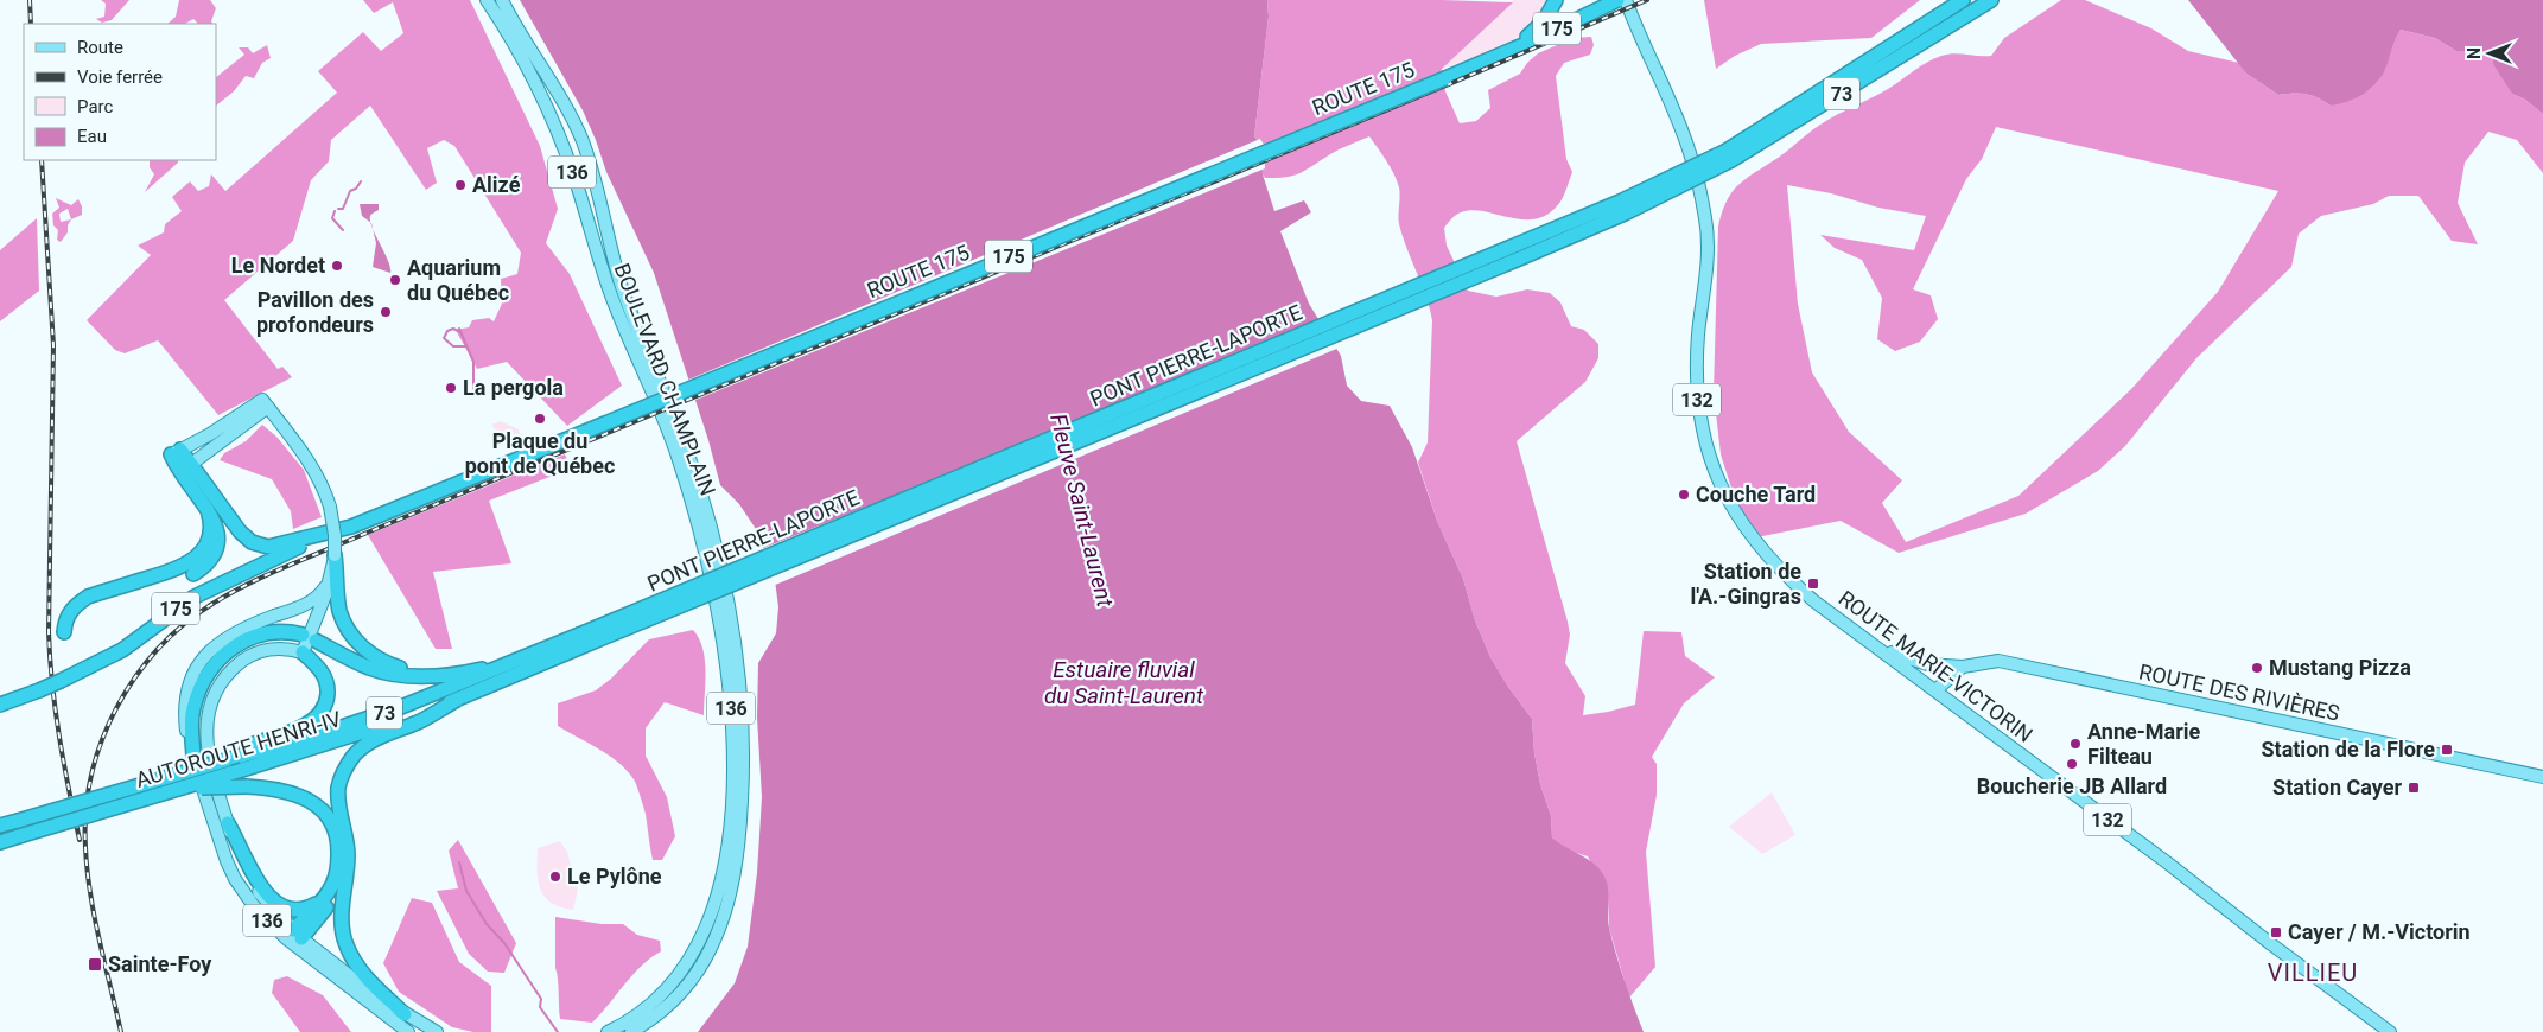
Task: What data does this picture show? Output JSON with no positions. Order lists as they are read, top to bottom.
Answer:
{
  "streets": {
    "highway": [
      "175",
      "ROUTE 175",
      "73",
      "PONT PIERRE-LAPORTE",
      "AUTOROUTE HENRI-IV"
    ],
    "main road": [
      "136",
      "BOULEVARD CHAMPLAIN",
      "132",
      "ROUTE MARIE-VICTORIN",
      "ROUTE DES RIVIÈRES"
    ]
  },
  "crossings": [
    ["175", "ROUTE 175"],
    ["175", "ROUTE MARIE-VICTORIN"],
    ["73", "PONT PIERRE-LAPORTE"],
    ["PONT PIERRE-LAPORTE", "AUTOROUTE HENRI-IV"],
    ["ROUTE MARIE-VICTORIN", "ROUTE DES RIVIÈRES"]
  ],
  "districts": ["VILLIEU"],
  "water": ["Fleuve Saint-Laurent", "Estuaire fluvial du Saint-Laurent"],
  "places": {
    "other": [
      "Alizé",
      "Le Nordet",
      "Aquarium du Québec",
      "Pavillon des profondeurs",
      "La pergola",
      "Plaque du pont de Québec",
      "Couche Tard",
      "Mustang Pizza",
      "Anne-Marie Filteau",
      "Boucherie JB Allard",
      "Le Pylône"
    ],
    "transit": [
      "Station de l'A.-Gingras",
      "Station de la Flore",
      "Station Cayer",
      "Cayer / M.-Victorin",
      "Sainte-Foy"
    ]
  },
  "legend": [
    "Route",
    "Voie ferrée",
    "Parc",
    "Eau"
  ],
  "north": "left"
}
